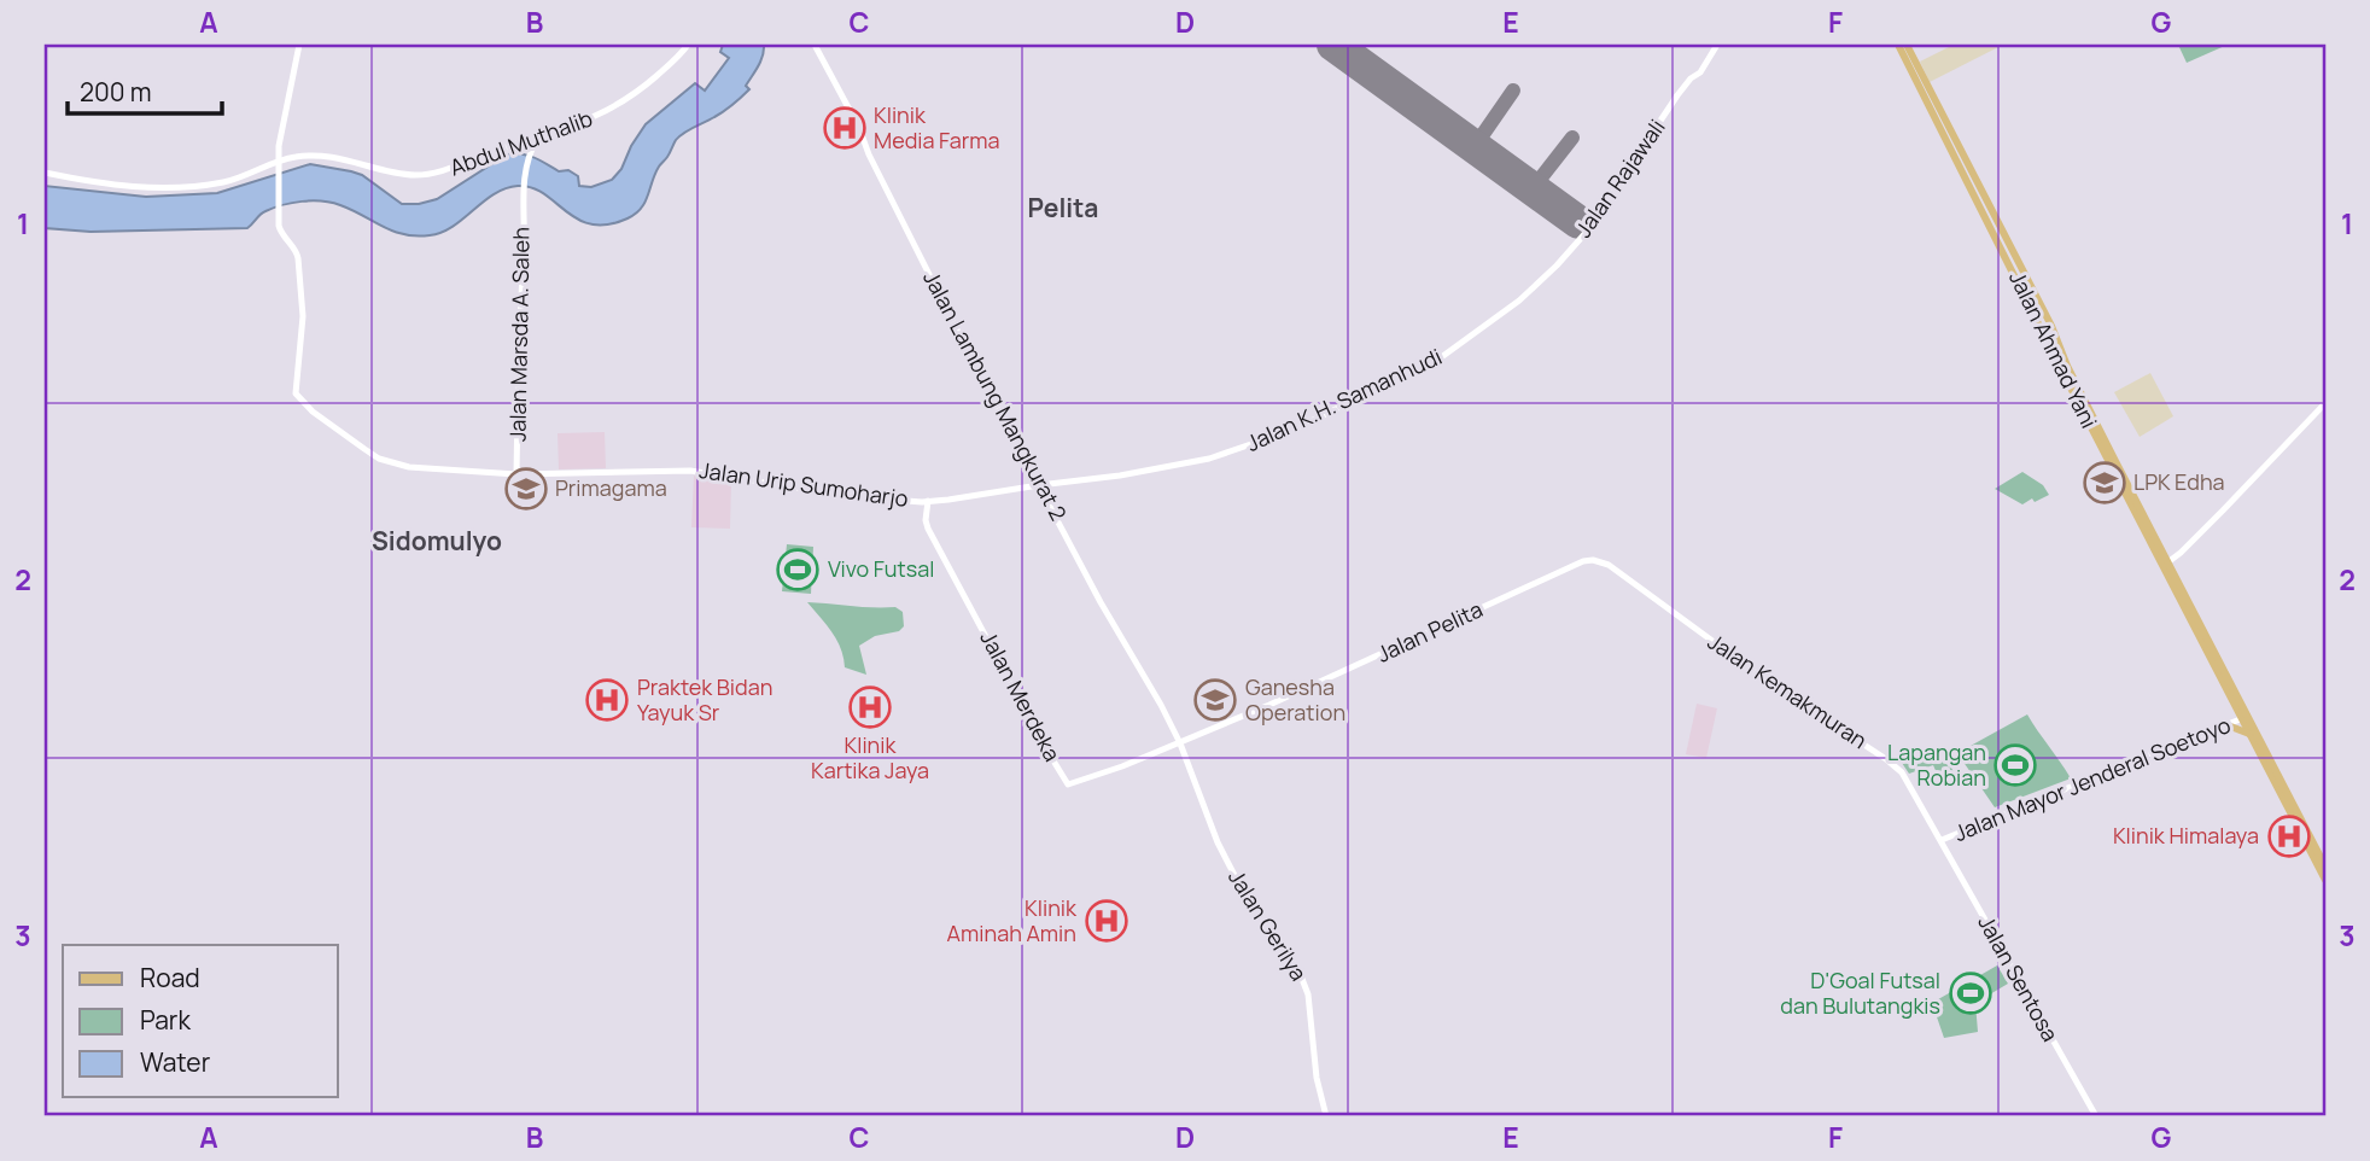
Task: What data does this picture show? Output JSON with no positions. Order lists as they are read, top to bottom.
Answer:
{
  "streets": {
    "main road": ["Jalan Ahmad Yani"],
    "street": [
      "Abdul Muthalib",
      "Jalan Rajawali",
      "Jalan Marsda A. Saleh",
      "Jalan Lambung Mangkurat 2",
      "Jalan K.H. Samanhudi",
      "Jalan Urip Sumoharjo",
      "Jalan Pelita",
      "Jalan Kemakmuran",
      "Jalan Merdeka",
      "Jalan Mayor Jenderal Soetoyo",
      "Jalan Gerilya",
      "Jalan Sentosa"
    ]
  },
  "crossings": [
    ["Abdul Muthalib", "Jalan Marsda A. Saleh"],
    ["Abdul Muthalib", "Jalan Urip Sumoharjo"],
    ["Jalan Rajawali", "Jalan K.H. Samanhudi"],
    ["Jalan Marsda A. Saleh", "Jalan Urip Sumoharjo"],
    ["Jalan Ahmad Yani", "Jalan Mayor Jenderal Soetoyo"],
    ["Jalan Lambung Mangkurat 2", "Jalan K.H. Samanhudi"],
    ["Jalan Lambung Mangkurat 2", "Jalan Urip Sumoharjo"],
    ["Jalan Lambung Mangkurat 2", "Jalan Pelita"],
    ["Jalan Lambung Mangkurat 2", "Jalan Merdeka"],
    ["Jalan Lambung Mangkurat 2", "Jalan Gerilya"],
    ["Jalan K.H. Samanhudi", "Jalan Urip Sumoharjo"],
    ["Jalan Urip Sumoharjo", "Jalan Merdeka"],
    ["Jalan Pelita", "Jalan Kemakmuran"],
    ["Jalan Pelita", "Jalan Merdeka"],
    ["Jalan Pelita", "Jalan Gerilya"],
    ["Jalan Kemakmuran", "Jalan Mayor Jenderal Soetoyo"],
    ["Jalan Kemakmuran", "Jalan Sentosa"],
    ["Jalan Merdeka", "Jalan Gerilya"],
    ["Jalan Mayor Jenderal Soetoyo", "Jalan Sentosa"]
  ],
  "districts": ["Pelita", "Sidomulyo"],
  "places": {
    "hospital": [
      "Klinik Media Farma",
      "Praktek Bidan Yayuk Sr",
      "Klinik Kartika Jaya",
      "Klinik Himalaya",
      "Klinik Aminah Amin"
    ],
    "school or university": ["LPK Edha", "Primagama", "Ganesha Operation"],
    "sports": ["Vivo Futsal", "Lapangan Robian", "D'Goal Futsal dan Bulutangkis"]
  },
  "legend": ["Road", "Park", "Water"],
  "scale_bar": "200 m",
  "grid": {
    "columns": [
      "A",
      "B",
      "C",
      "D",
      "E",
      "F",
      "G"
    ],
    "rows": ["1", "2", "3"]
  }
}
